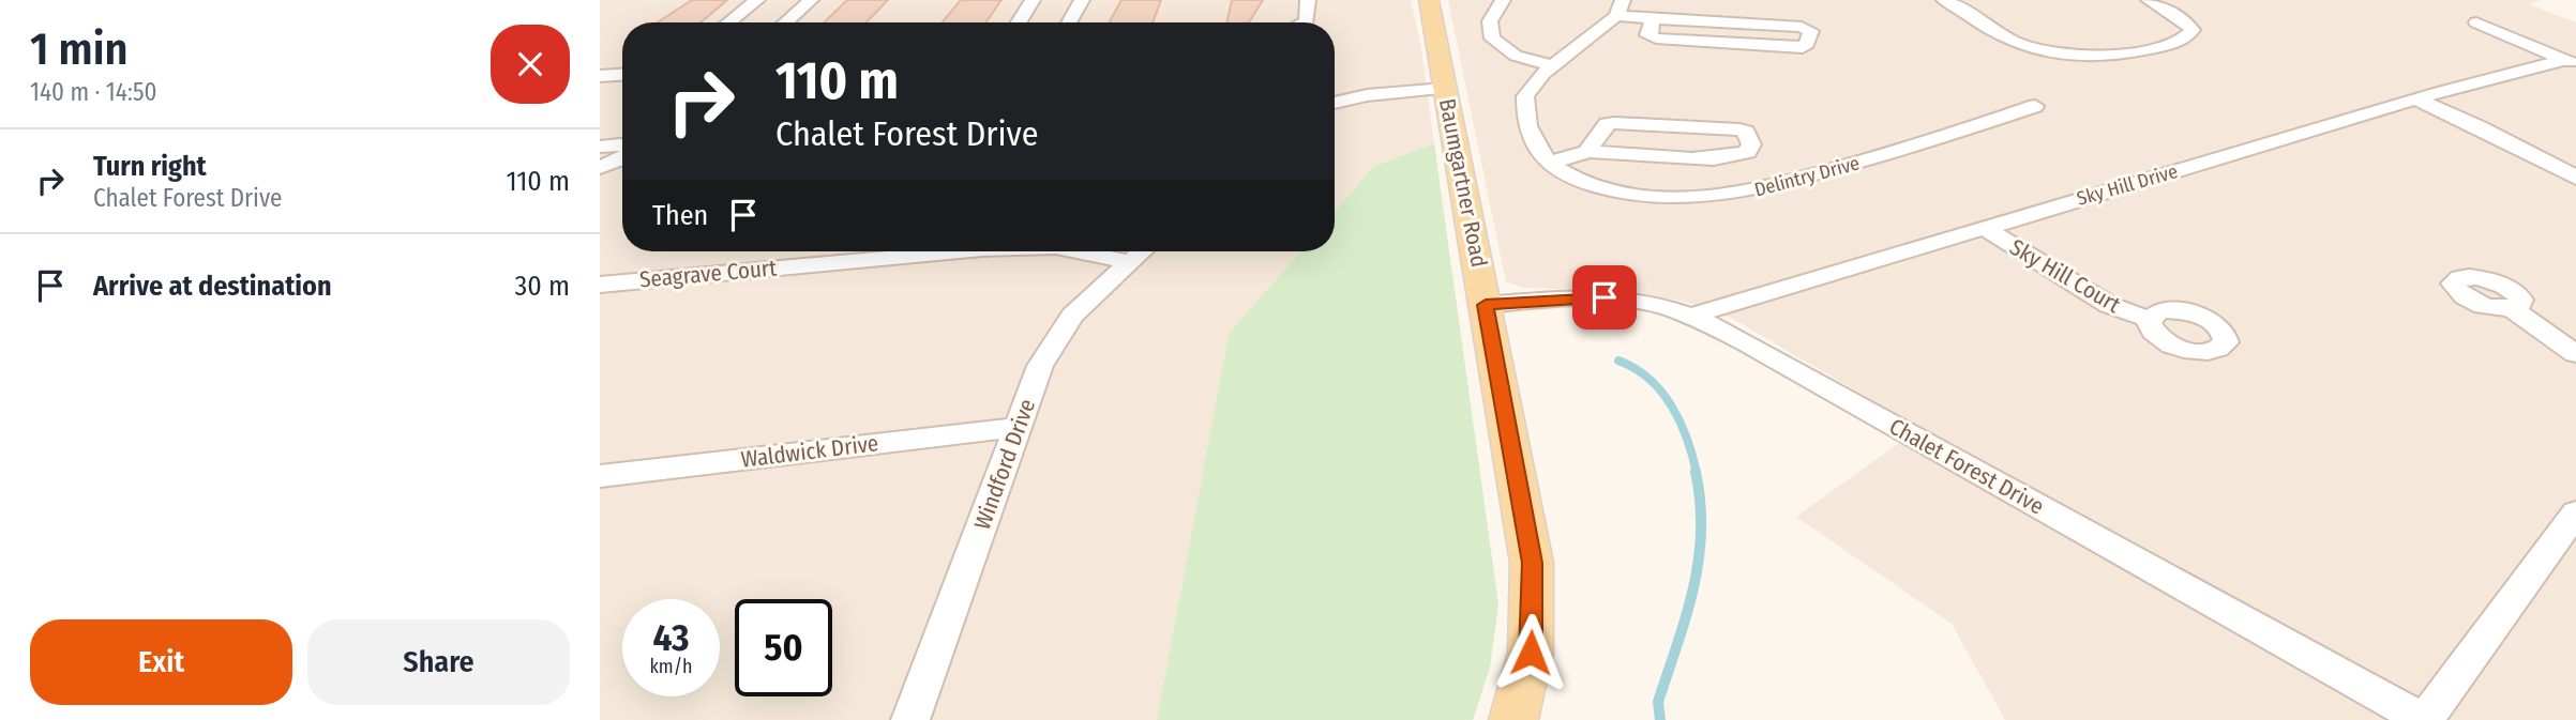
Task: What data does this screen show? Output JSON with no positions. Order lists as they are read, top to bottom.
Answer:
{
  "streets": {
    "main road": ["Baumgartner Road"],
    "street": [
      "Delintry Drive",
      "Sky Hill Drive",
      "Seagrave Court",
      "Sky Hill Court",
      "Waldwick Drive",
      "Windford Drive",
      "Chalet Forest Drive"
    ]
  },
  "crossings": [
    ["Baumgartner Road", "Chalet Forest Drive"],
    ["Sky Hill Drive", "Sky Hill Court"],
    ["Sky Hill Drive", "Chalet Forest Drive"],
    ["Seagrave Court", "Windford Drive"],
    ["Waldwick Drive", "Windford Drive"]
  ],
  "page": {
    "heading": ["1 min", "140 m · 14:50"],
    "turn": ["110 m", "Chalet Forest Drive"],
    "list": [
      {
        "name": "Turn right",
        "note": "Chalet Forest Drive",
        "value": "110 m"
      },
      {
        "name": "Arrive at destination",
        "value": "30 m"
      }
    ],
    "then": "Then",
    "speed": "43 km/h",
    "limit": "50",
    "buttons": ["Exit", "Share"]
  }
}
